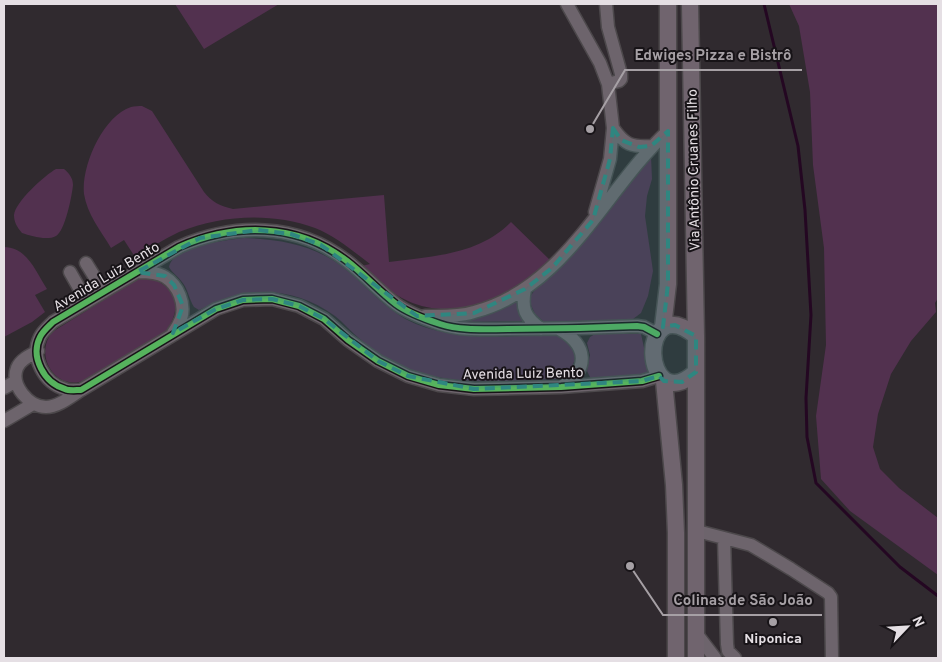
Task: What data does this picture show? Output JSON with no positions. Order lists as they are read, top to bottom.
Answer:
{
  "streets": {
    "main road": ["Via Antônio Cruanes Filho"],
    "street": ["Avenida Luiz Bento"]
  },
  "crossings": [
    ["Via Antônio Cruanes Filho", "Avenida Luiz Bento"]
  ],
  "places": ["Edwiges Pizza e Bistrô", "Colinas de São João", "Niponica"],
  "north": "top right"
}
